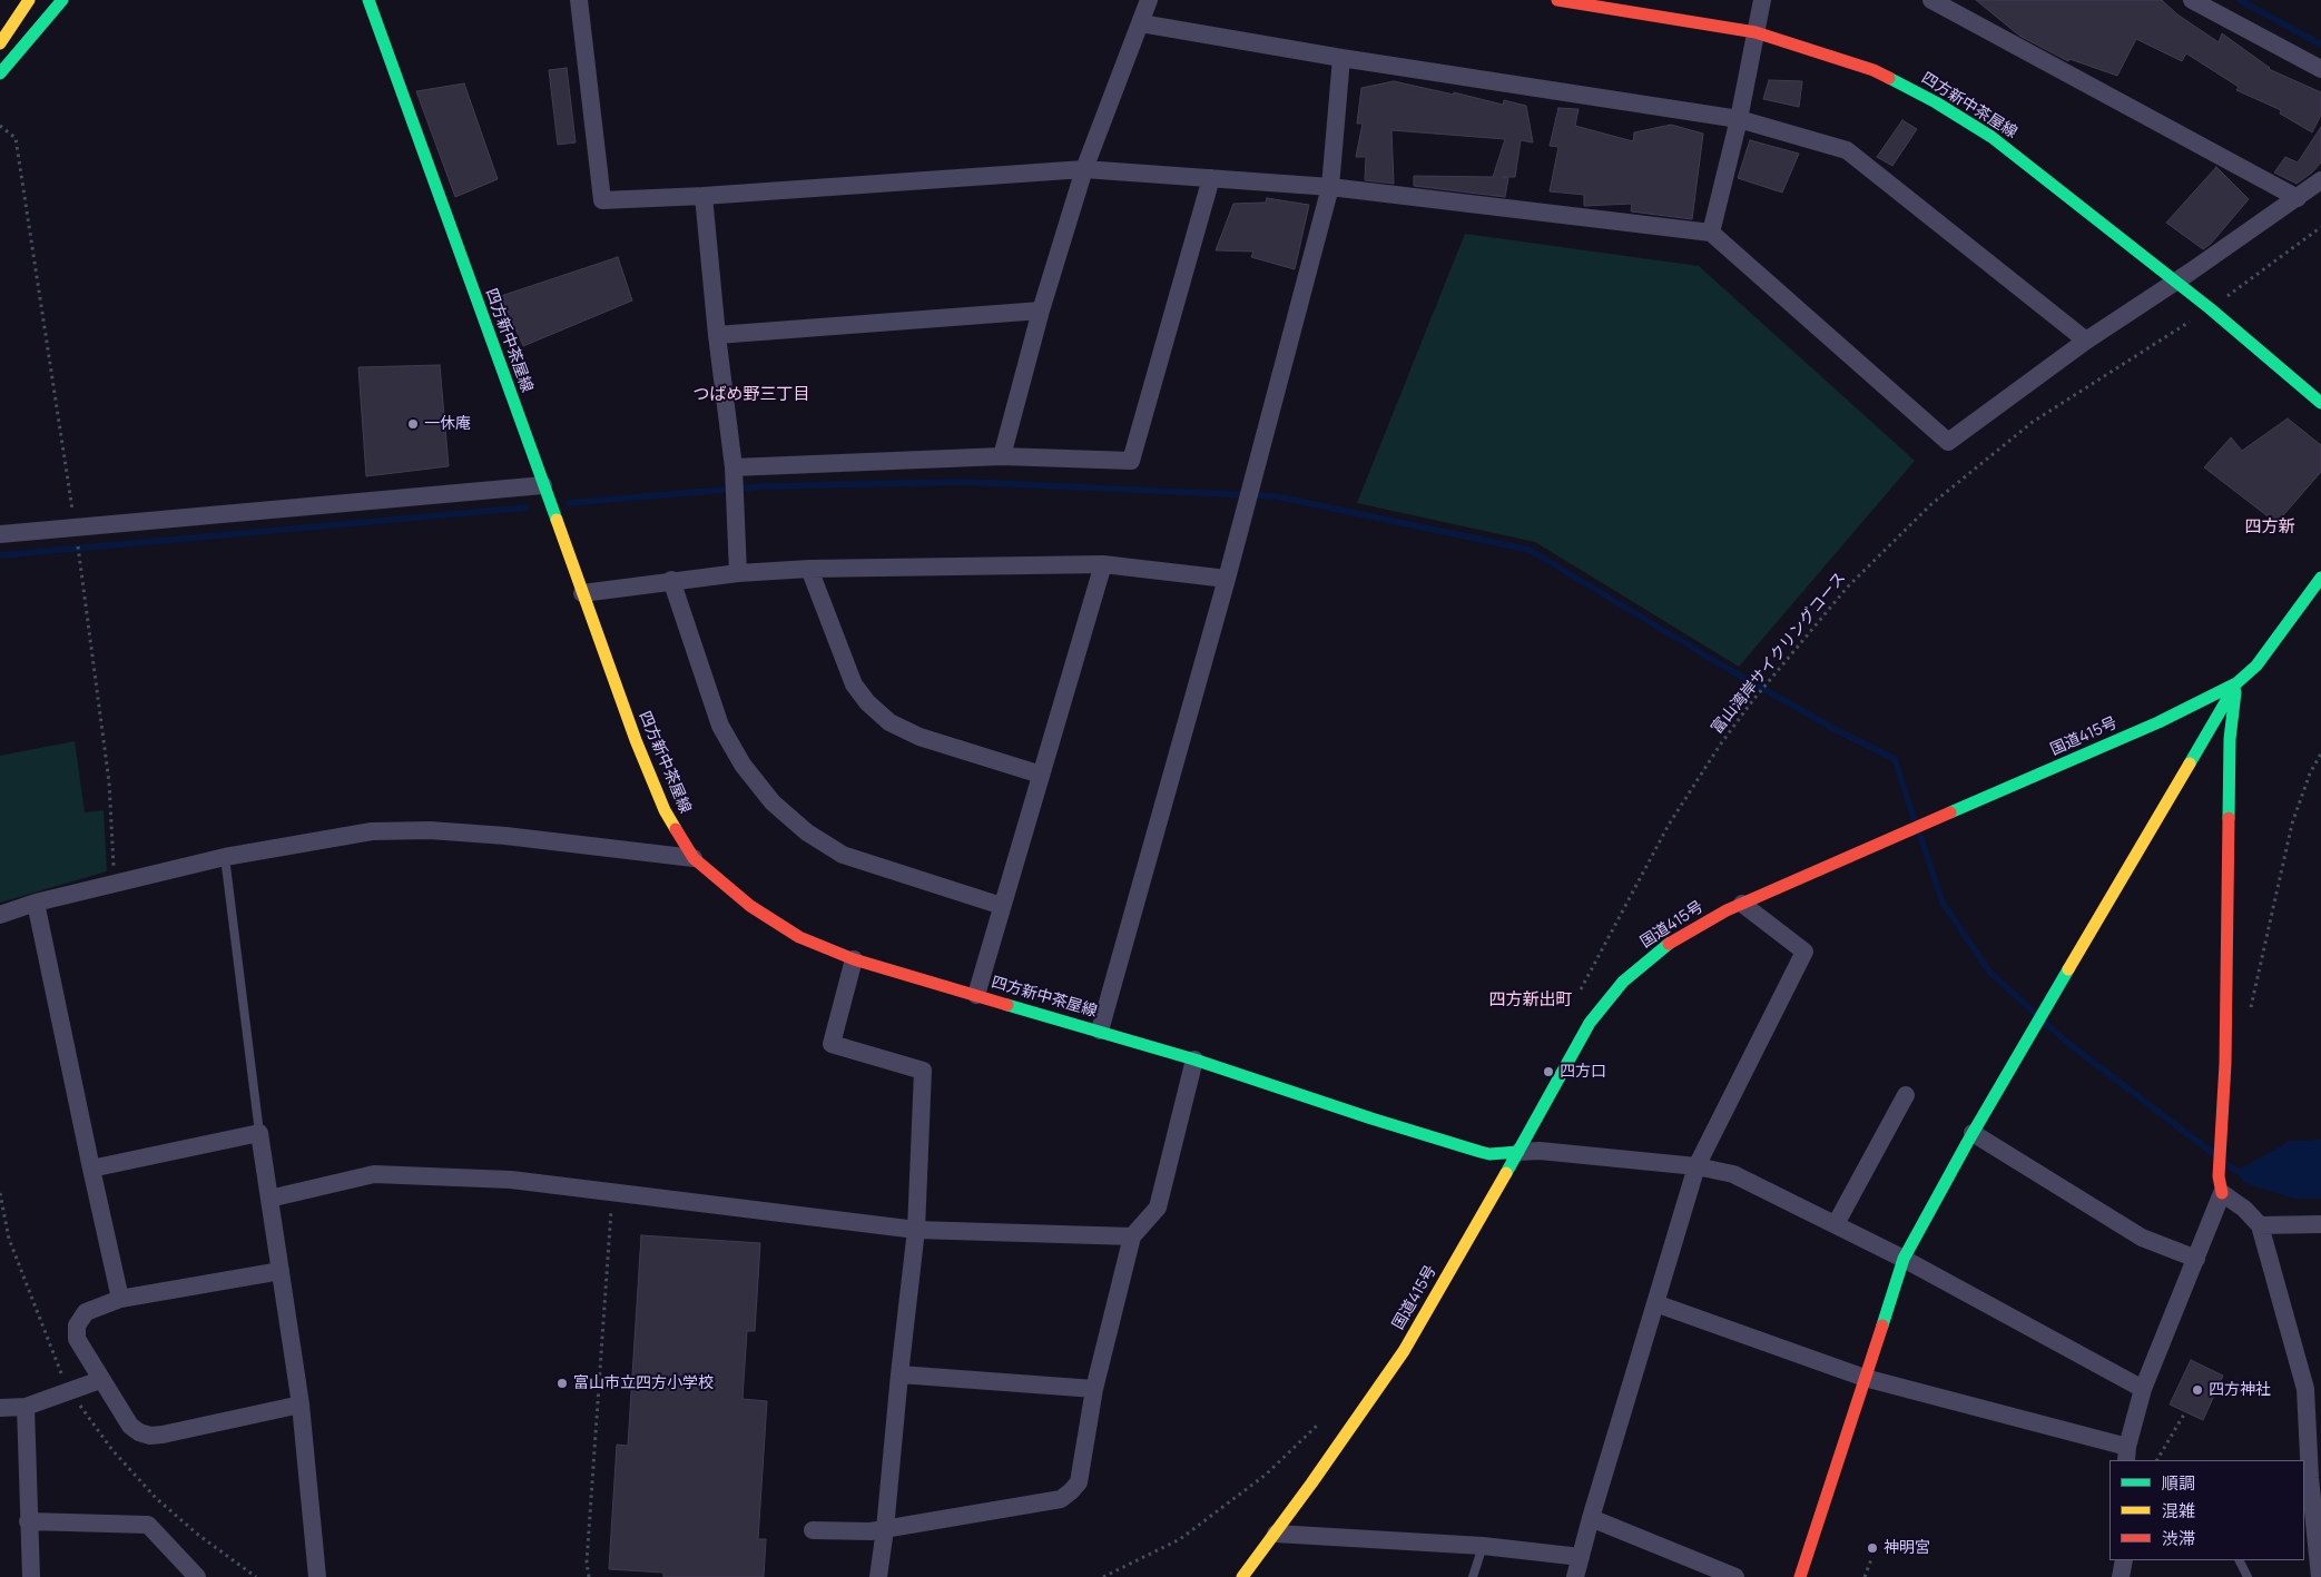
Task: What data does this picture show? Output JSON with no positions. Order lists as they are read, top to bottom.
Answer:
{
  "streets": {
    "main road": ["四方新中茶屋線", "国道415号"],
    "path": ["富山湾岸サイクリングコース"]
  },
  "crossings": [
    ["四方新中茶屋線", "国道415号"]
  ],
  "districts": ["つばめ野三丁目", "四方新", "四方新出町"],
  "places": [
    "一休庵",
    "四方口",
    "富山市立四方小学校",
    "四方神社",
    "神明宮"
  ],
  "legend": ["順調", "混雑", "渋滞"]
}
